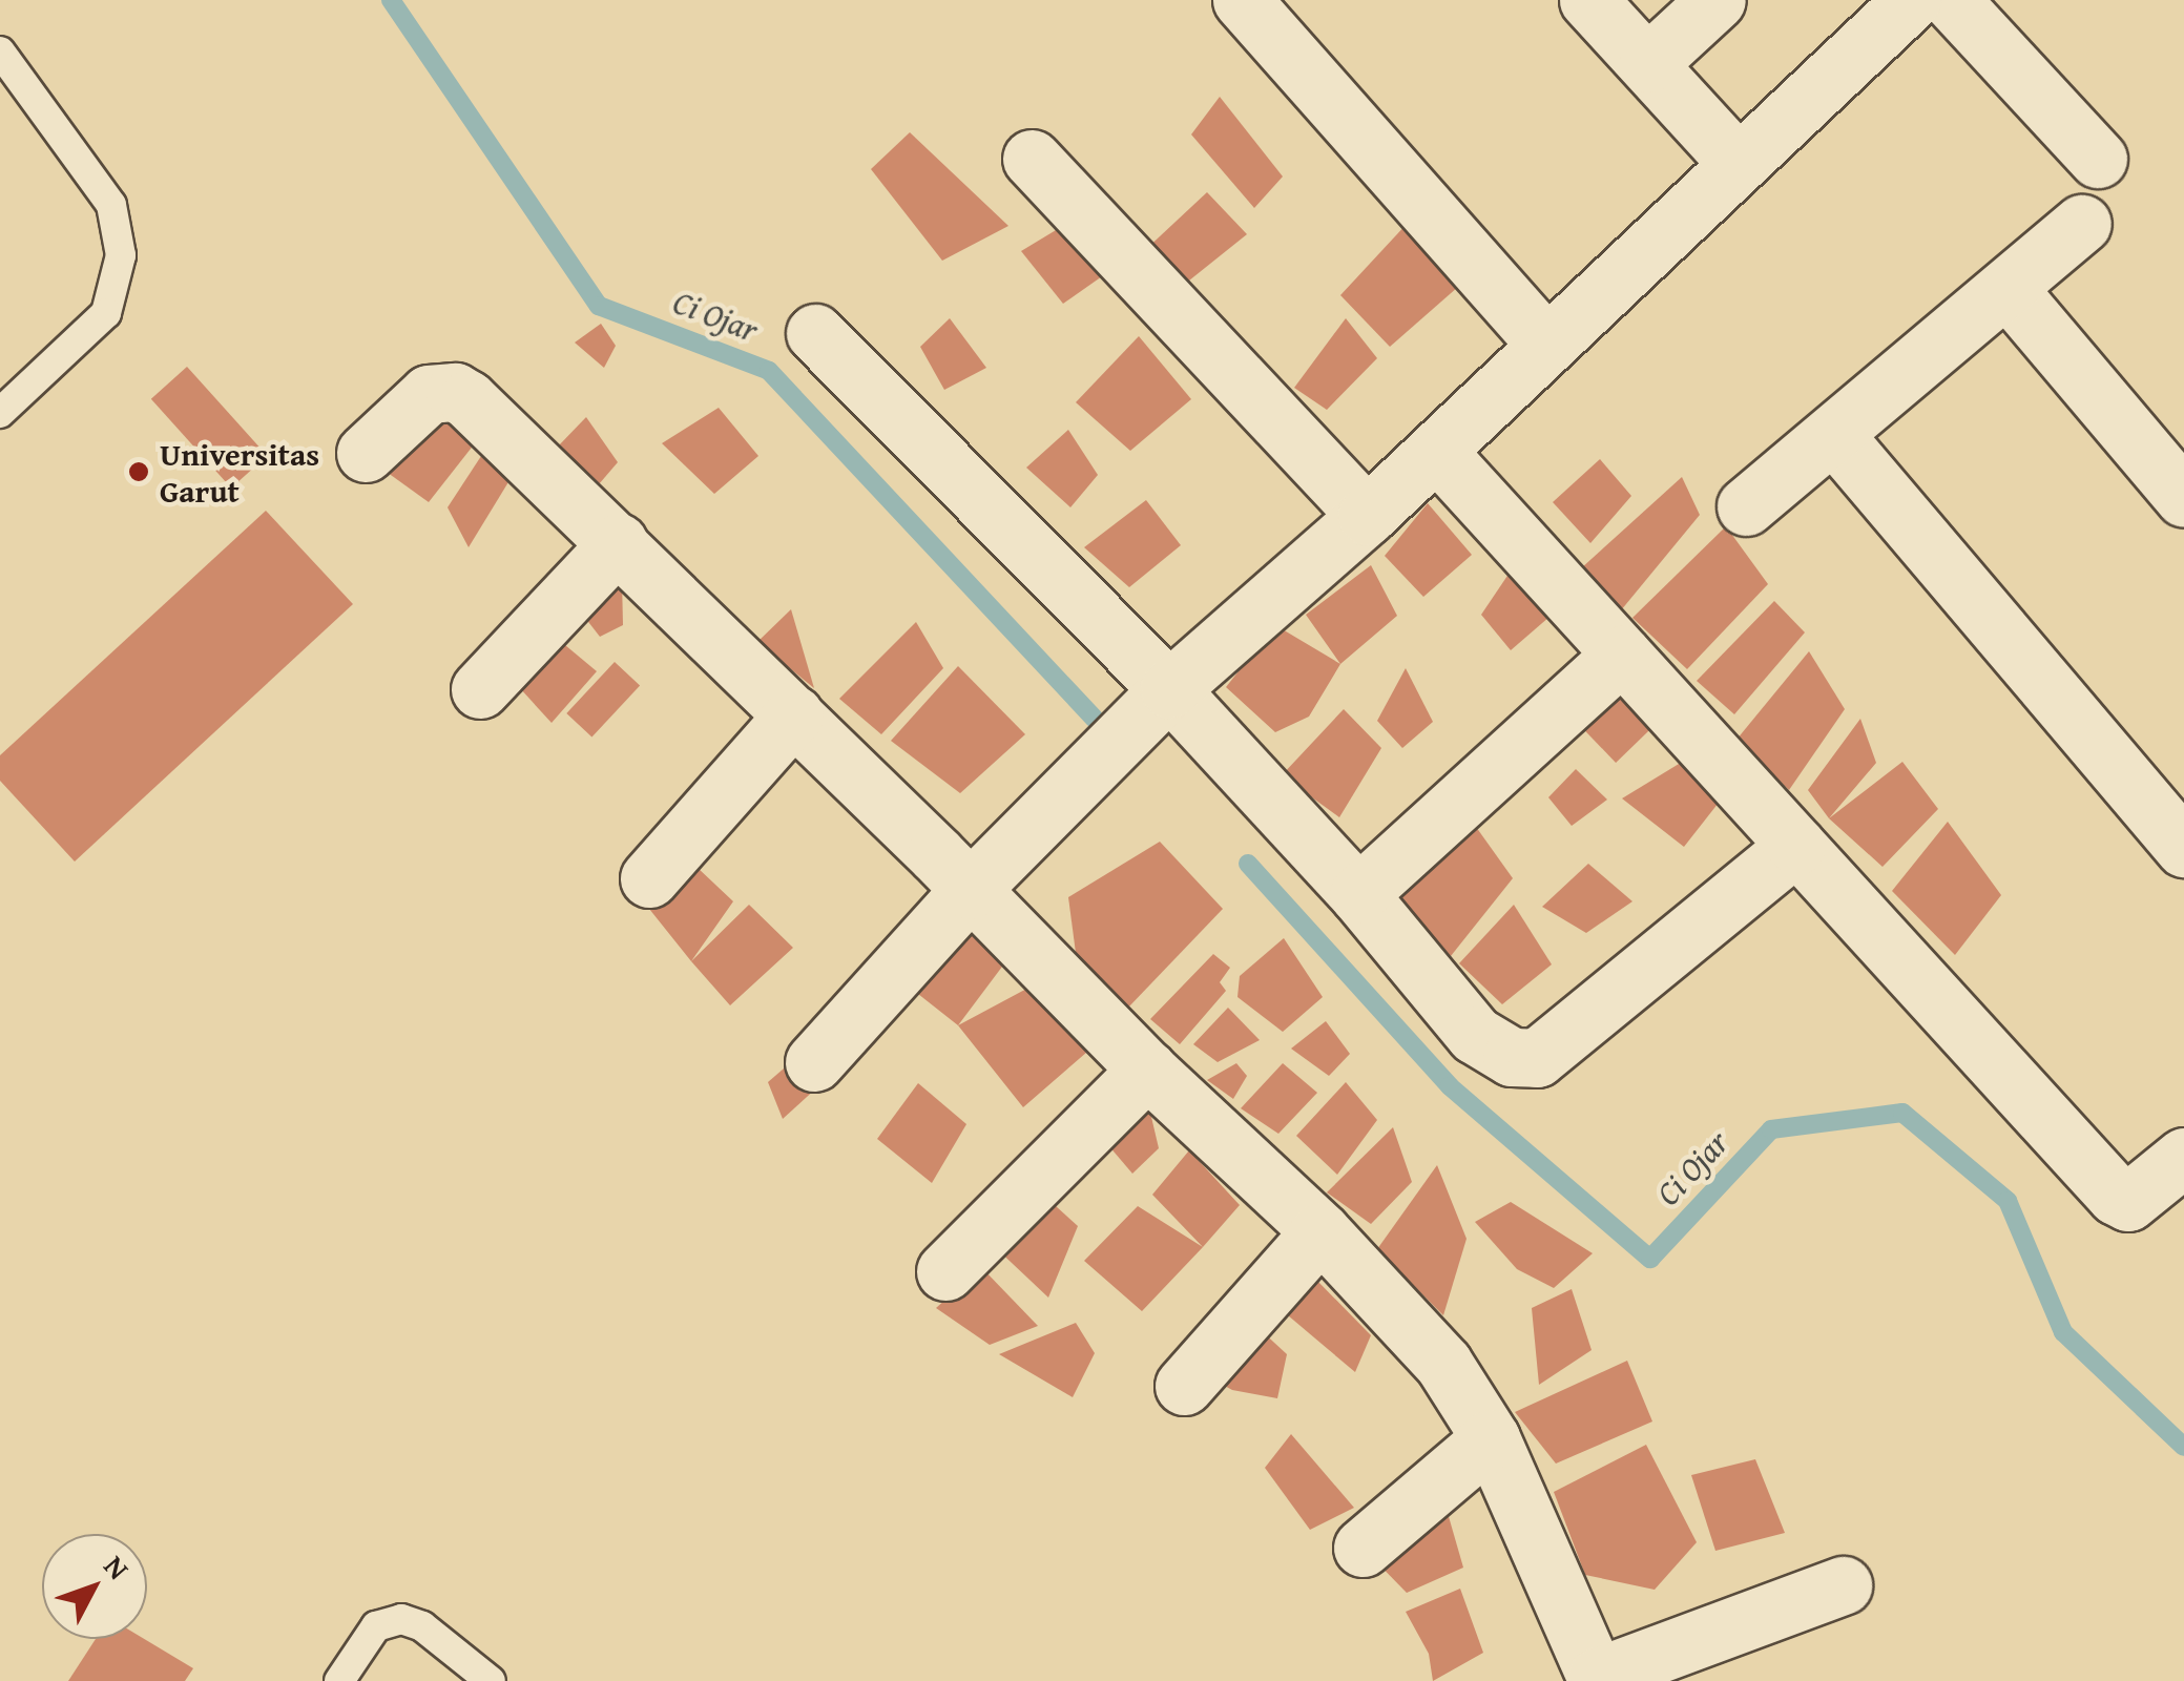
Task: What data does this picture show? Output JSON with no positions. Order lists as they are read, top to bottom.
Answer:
{
  "water": ["Ci Ojar"],
  "places": ["Universitas Garut"],
  "north": "top right"
}
